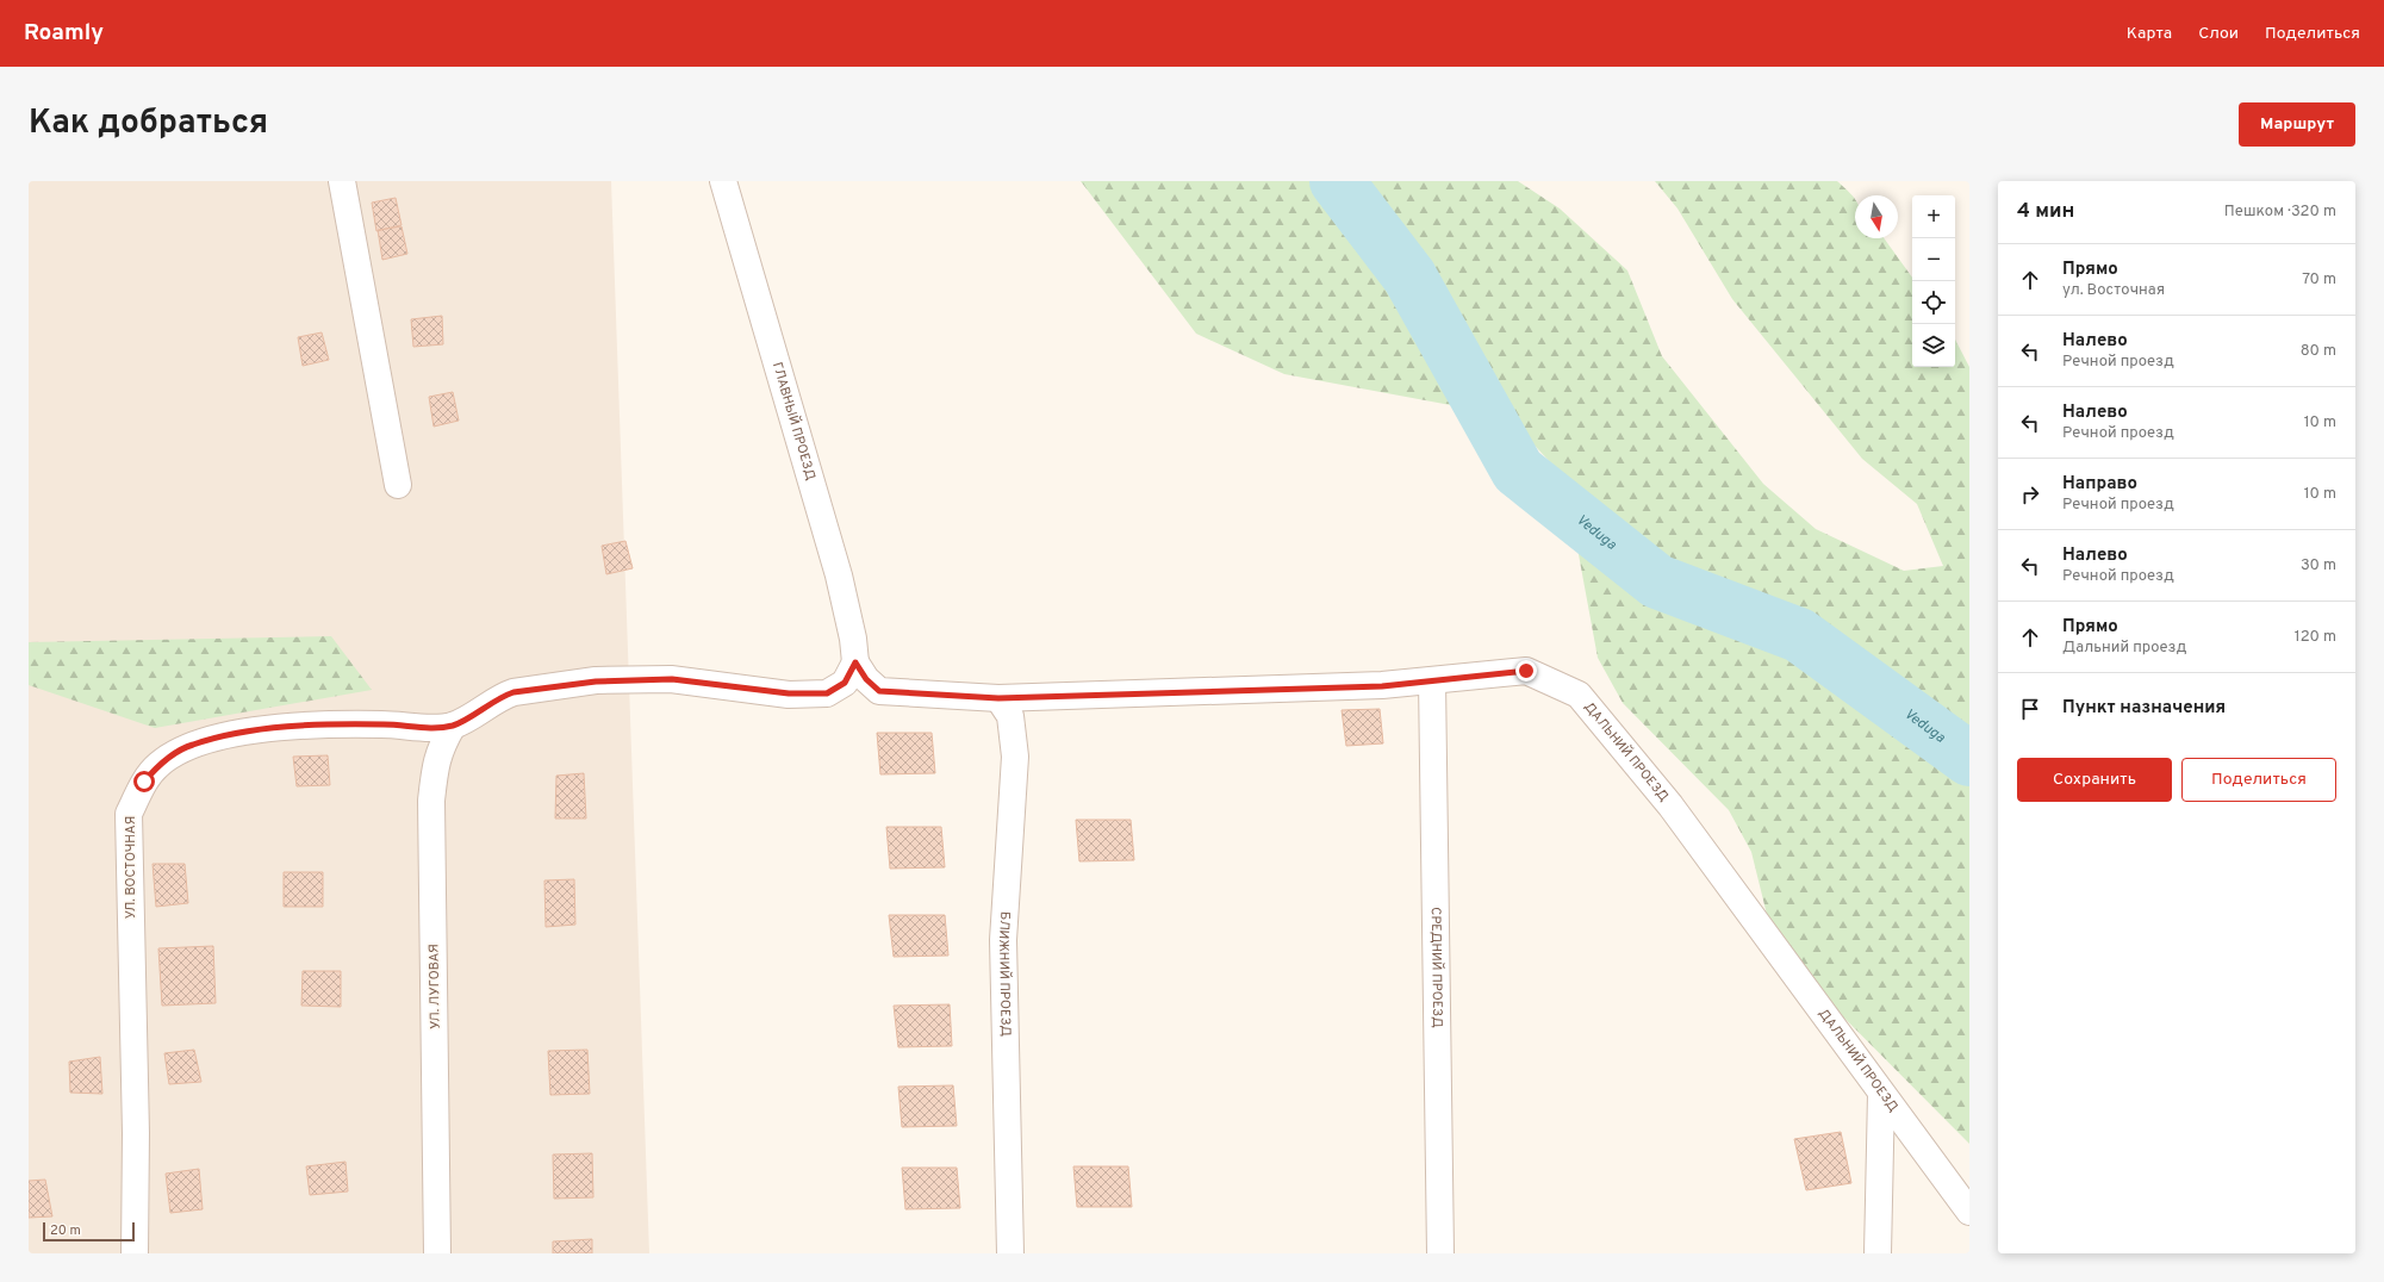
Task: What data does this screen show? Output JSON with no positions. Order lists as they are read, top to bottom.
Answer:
{
  "streets": {
    "street": [
      "ГЛАВНЫЙ ПРОЕЗД",
      "ДАЛЬНИЙ ПРОЕЗД",
      "УЛ. ВОСТОЧНАЯ",
      "СРЕДНИЙ ПРОЕЗД",
      "БЛИЖНИЙ ПРОЕЗД",
      "УЛ. ЛУГОВАЯ"
    ]
  },
  "crossings": [
    ["ГЛАВНЫЙ ПРОЕЗД", "ДАЛЬНИЙ ПРОЕЗД"],
    ["ДАЛЬНИЙ ПРОЕЗД", "СРЕДНИЙ ПРОЕЗД"],
    ["ДАЛЬНИЙ ПРОЕЗД", "БЛИЖНИЙ ПРОЕЗД"],
    ["УЛ. ВОСТОЧНАЯ", "УЛ. ЛУГОВАЯ"]
  ],
  "water": ["Veduga"],
  "scale_bar": "20 m",
  "north": "bottom",
  "page": {
    "header": "Roamly",
    "nav": ["Карта", "Слои", "Поделиться"],
    "title": "Как добраться",
    "buttons": [
      "Маршрут",
      ["Сохранить", "Поделиться"]
    ],
    "heading": ["4 мин", "Пешком · 320 m"],
    "map_buttons": ["+", "−"],
    "list": [
      ["Прямо", "ул. Восточная", "70 m"],
      ["Налево", "Речной проезд", "80 m"],
      ["Налево", "Речной проезд", "10 m"],
      ["Направо", "Речной проезд", "10 m"],
      ["Налево", "Речной проезд", "30 m"],
      ["Прямо", "Дальний проезд", "120 m"],
      "Пункт назначения"
    ],
    "scale": "20 m"
  }
}
